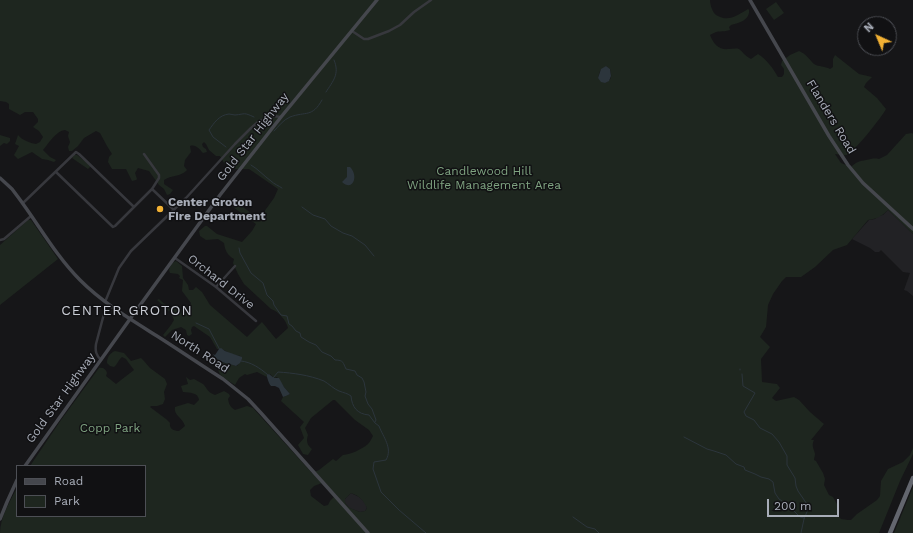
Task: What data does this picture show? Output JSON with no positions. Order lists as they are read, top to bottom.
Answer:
{
  "streets": {
    "main road": ["Flanders Road", "Gold Star Highway", "North Road"],
    "street": ["Orchard Drive"]
  },
  "crossings": [
    ["Gold Star Highway", "Orchard Drive"],
    ["Gold Star Highway", "North Road"]
  ],
  "districts": ["CENTER GROTON"],
  "parks": ["Candlewood Hill Wildlife Management Area", "Copp Park"],
  "places": ["Center Groton Fire Department"],
  "legend": ["Road", "Park"],
  "scale_bar": "200 m",
  "north": "top left"
}
